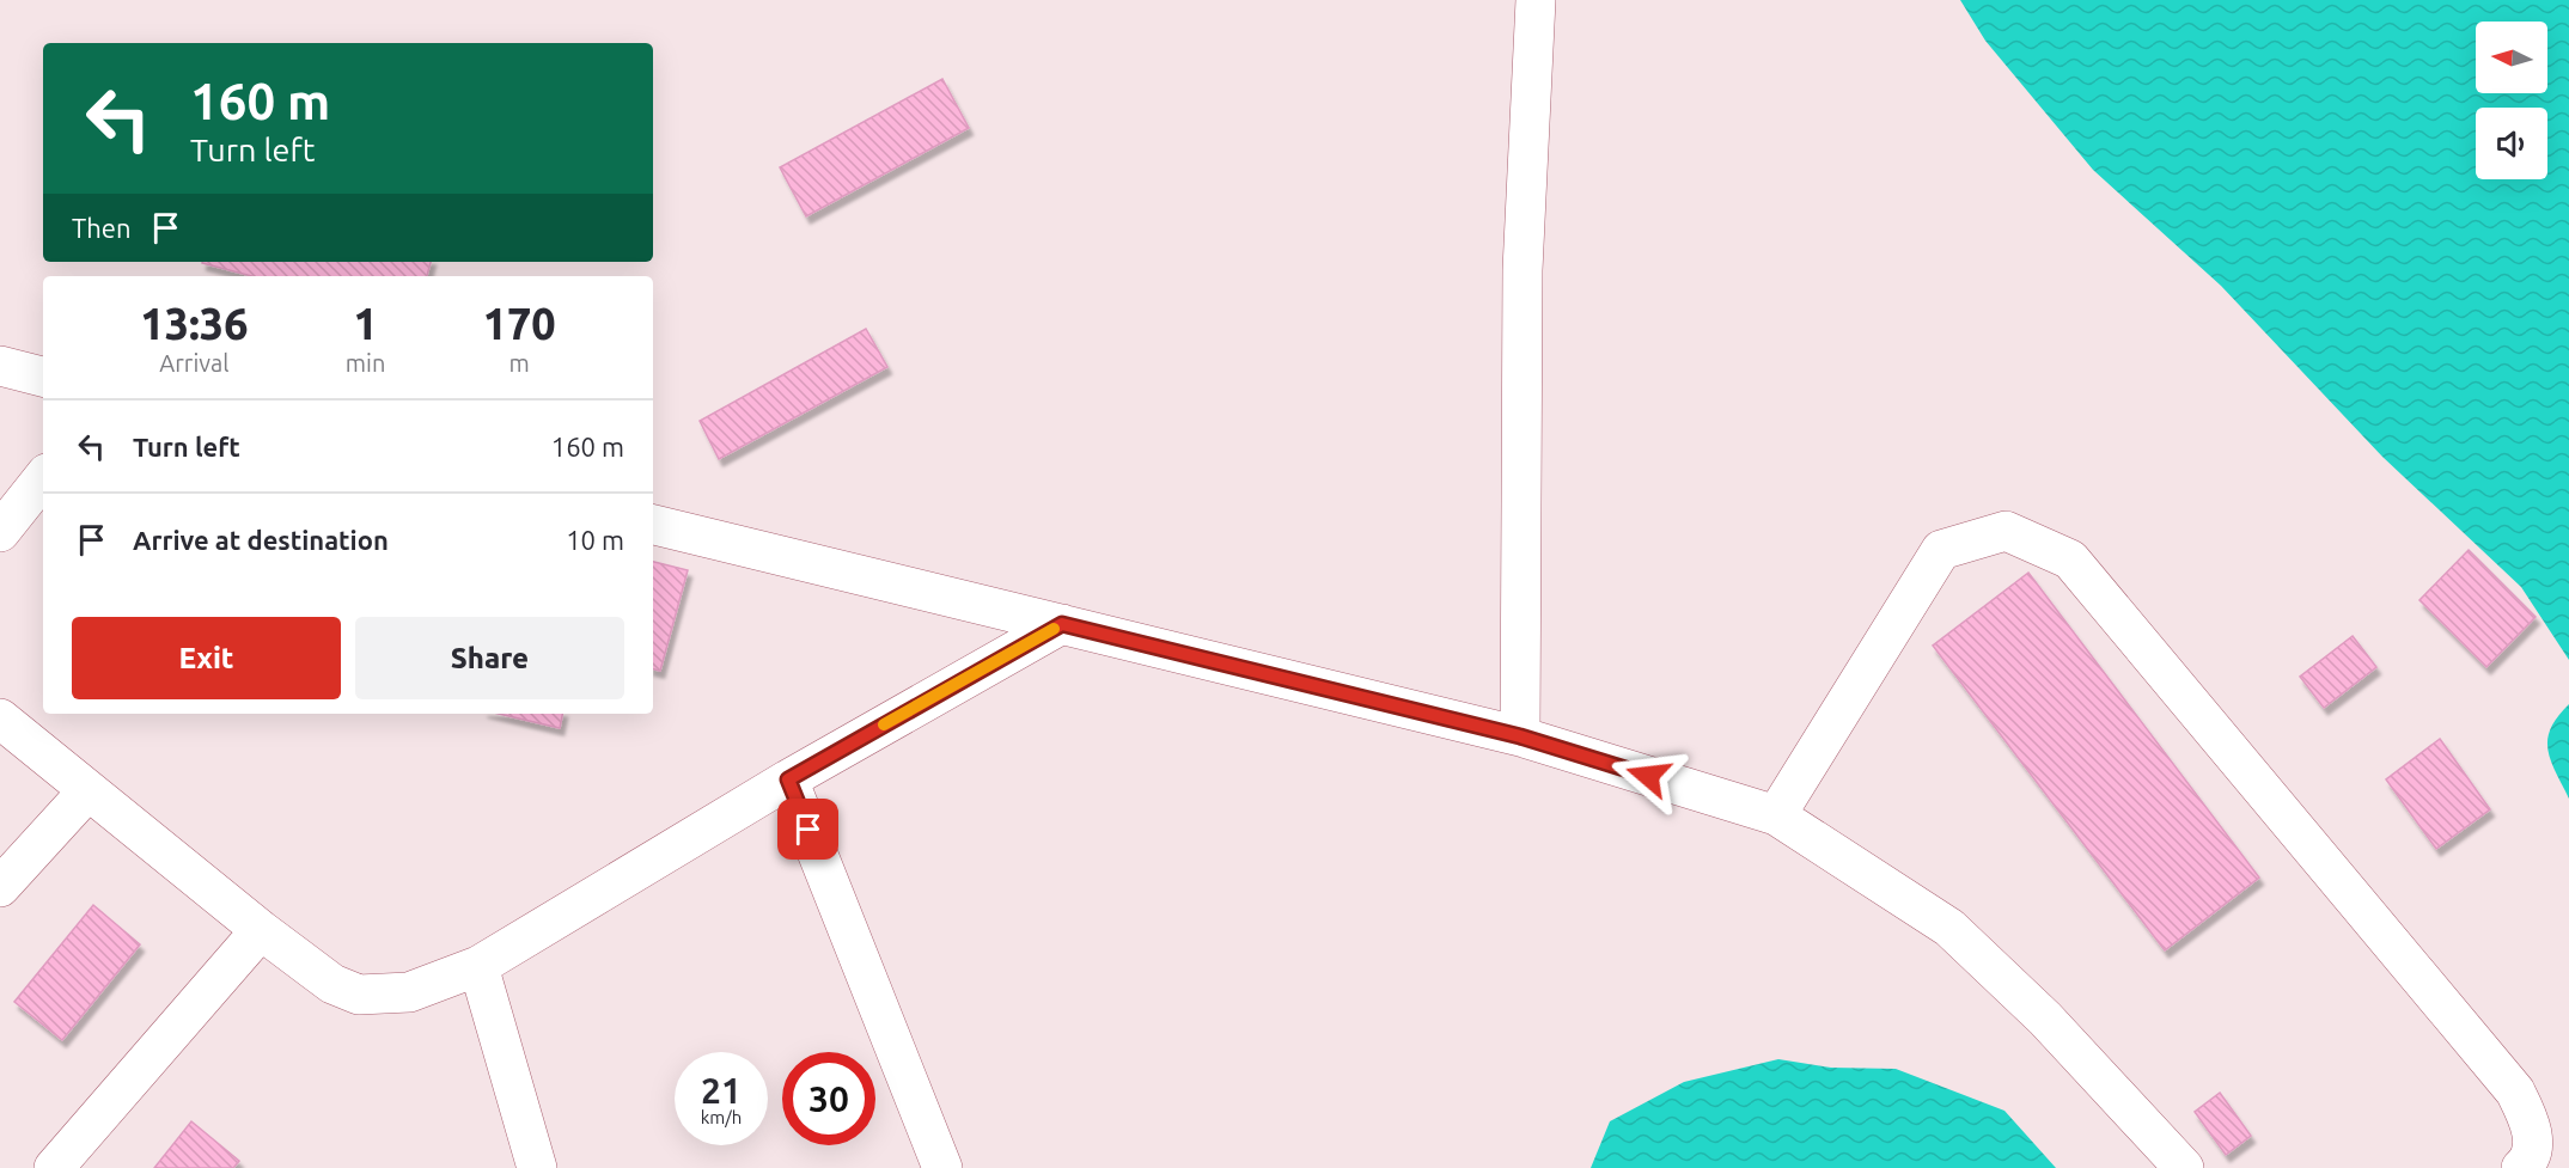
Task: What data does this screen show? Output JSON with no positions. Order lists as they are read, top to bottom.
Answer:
{
  "north": "left",
  "page": {
    "turn": ["160 m", "Turn left"],
    "then": "Then",
    "eta": [
      "13:36",
      "Arrival",
      "1",
      "min",
      "170",
      "m"
    ],
    "list": [
      {
        "name": "Turn left",
        "value": "160 m"
      },
      {
        "name": "Arrive at destination",
        "value": "10 m"
      }
    ],
    "buttons": ["Exit", "Share"],
    "speed": "21 km/h",
    "limit": "30"
  }
}
